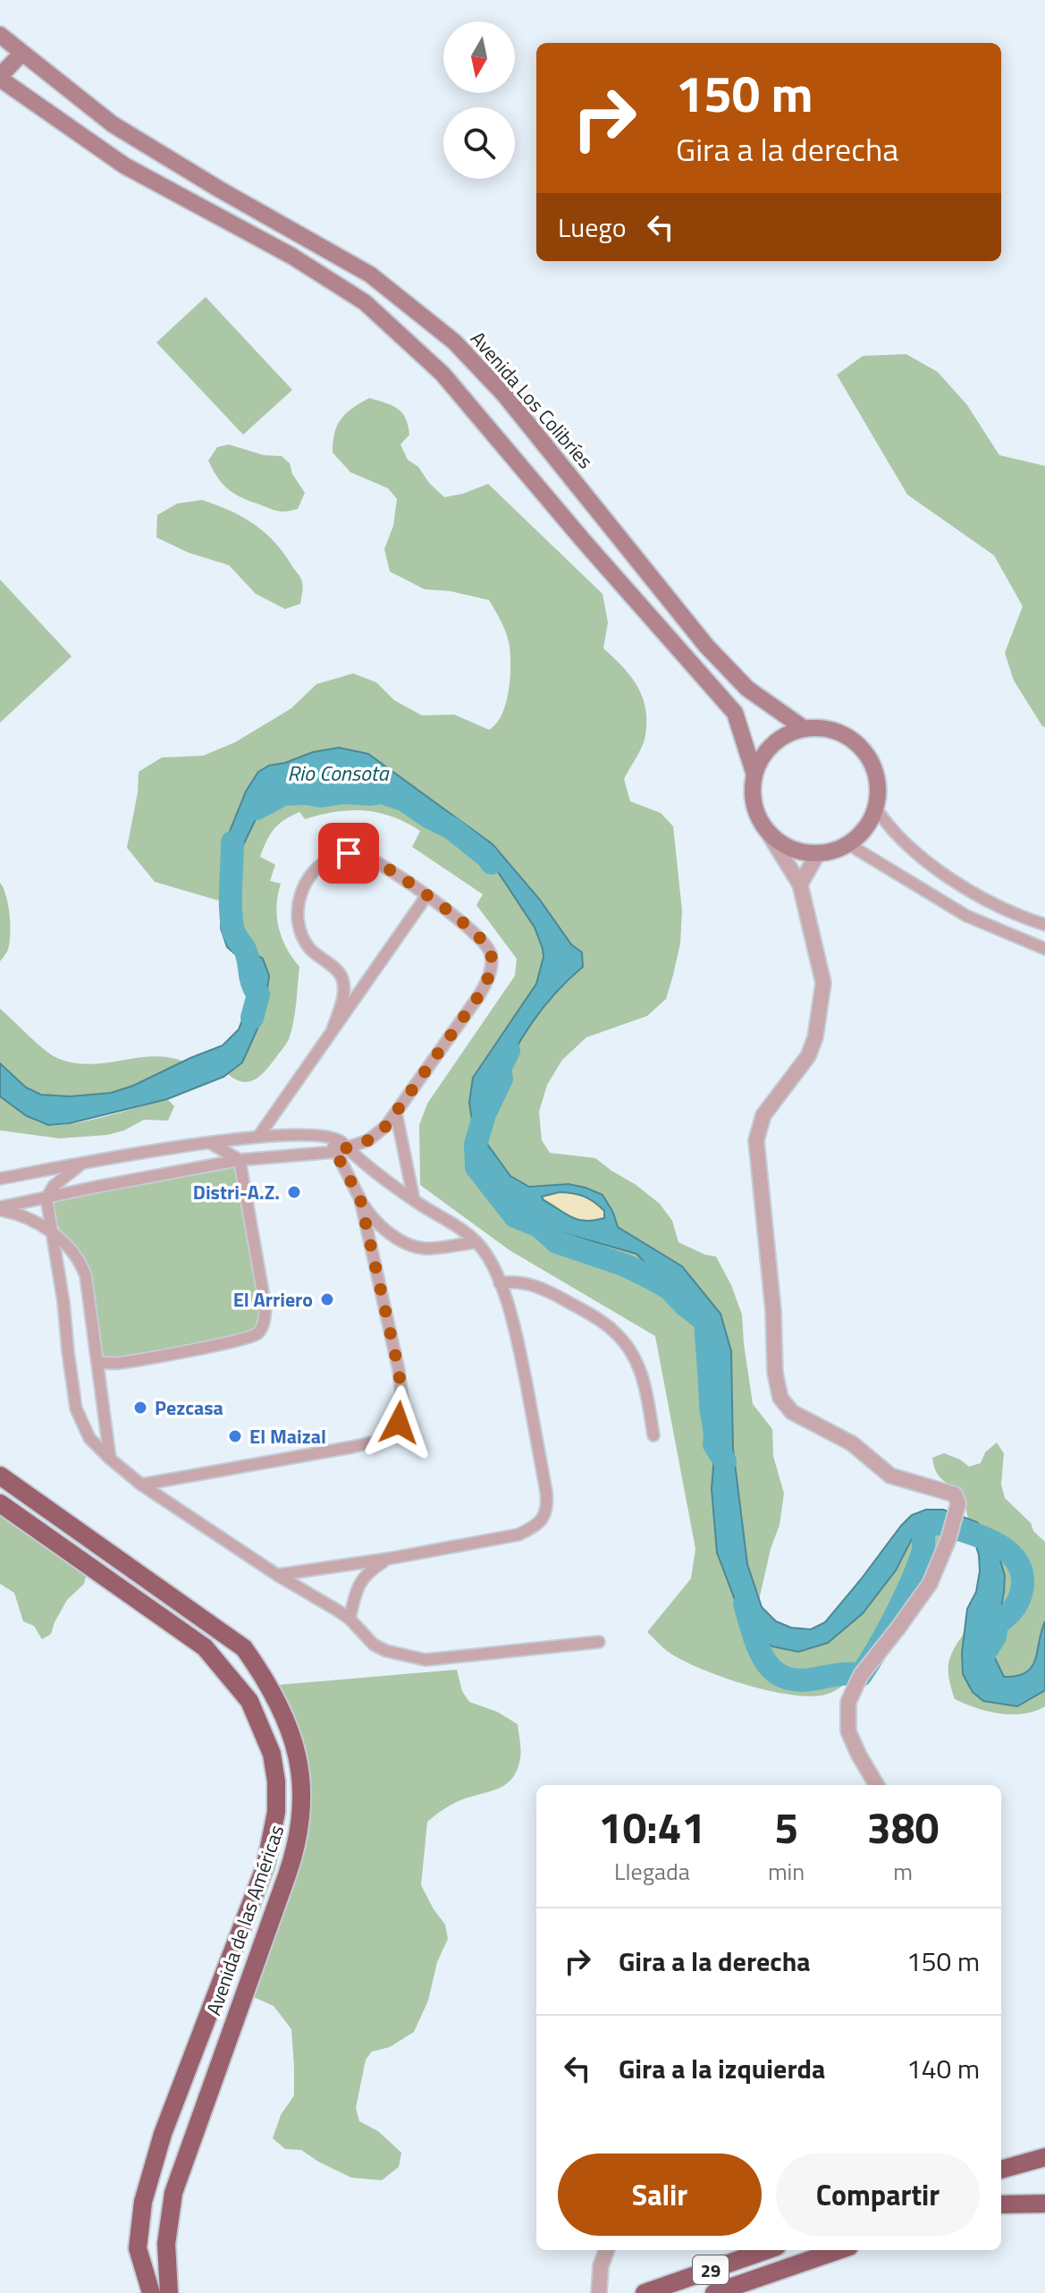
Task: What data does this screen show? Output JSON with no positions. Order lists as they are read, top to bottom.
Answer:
{
  "streets": {
    "highway": ["Avenida de las Américas", "29"],
    "main road": ["Avenida Los Colibríes"]
  },
  "water": ["Rio Consota"],
  "places": [
    "Distri-A.Z.",
    "El Arriero",
    "Pezcasa",
    "El Maizal"
  ],
  "north": "bottom",
  "page": {
    "turn": ["150 m", "Gira a la derecha"],
    "then": "Luego",
    "eta": [
      "10:41",
      "Llegada",
      "5",
      "min",
      "380",
      "m"
    ],
    "list": [
      {
        "name": "Gira a la derecha",
        "value": "150 m"
      },
      {
        "name": "Gira a la izquierda",
        "value": "140 m"
      }
    ],
    "buttons": ["Salir", "Compartir"]
  }
}
